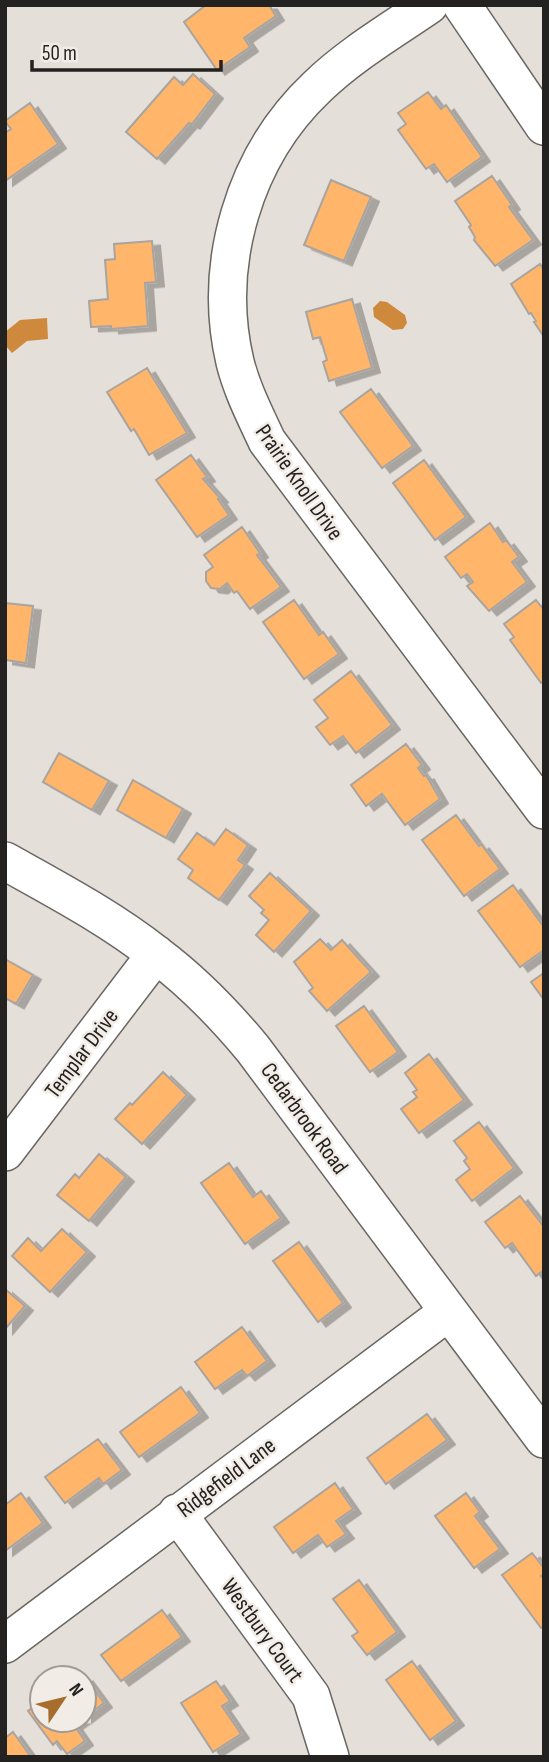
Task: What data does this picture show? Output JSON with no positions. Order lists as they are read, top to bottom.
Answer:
{
  "streets": {
    "street": [
      "Prairie Knoll Drive",
      "Templar Drive",
      "Cedarbrook Road",
      "Ridgefield Lane",
      "Westbury Court"
    ]
  },
  "crossings": [
    ["Templar Drive", "Cedarbrook Road"],
    ["Cedarbrook Road", "Ridgefield Lane"],
    ["Ridgefield Lane", "Westbury Court"]
  ],
  "scale_bar": "50 m",
  "north": "top right"
}
